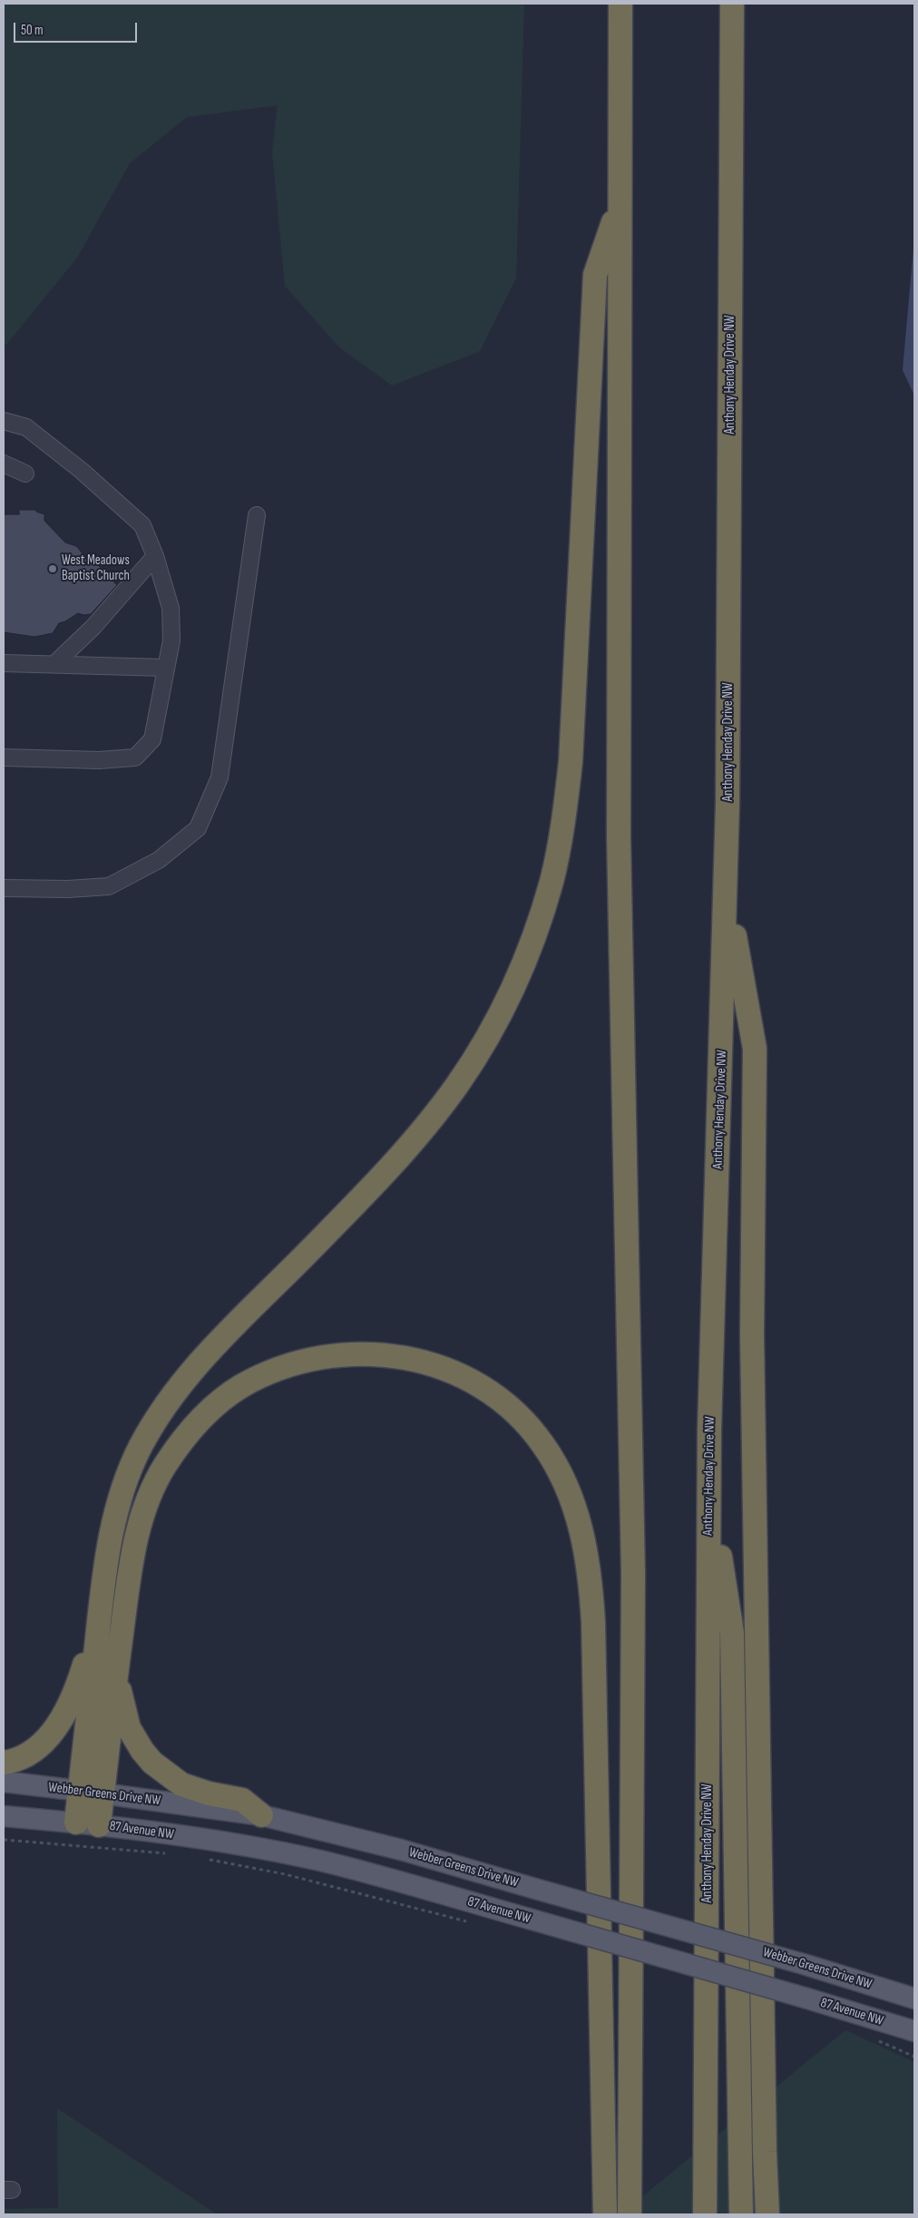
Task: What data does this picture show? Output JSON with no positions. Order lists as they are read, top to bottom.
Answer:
{
  "streets": {
    "highway": ["Anthony Henday Drive NW"],
    "main road": ["Webber Greens Drive NW", "87 Avenue NW"]
  },
  "places": ["West Meadows Baptist Church"],
  "scale_bar": "50 m"
}
